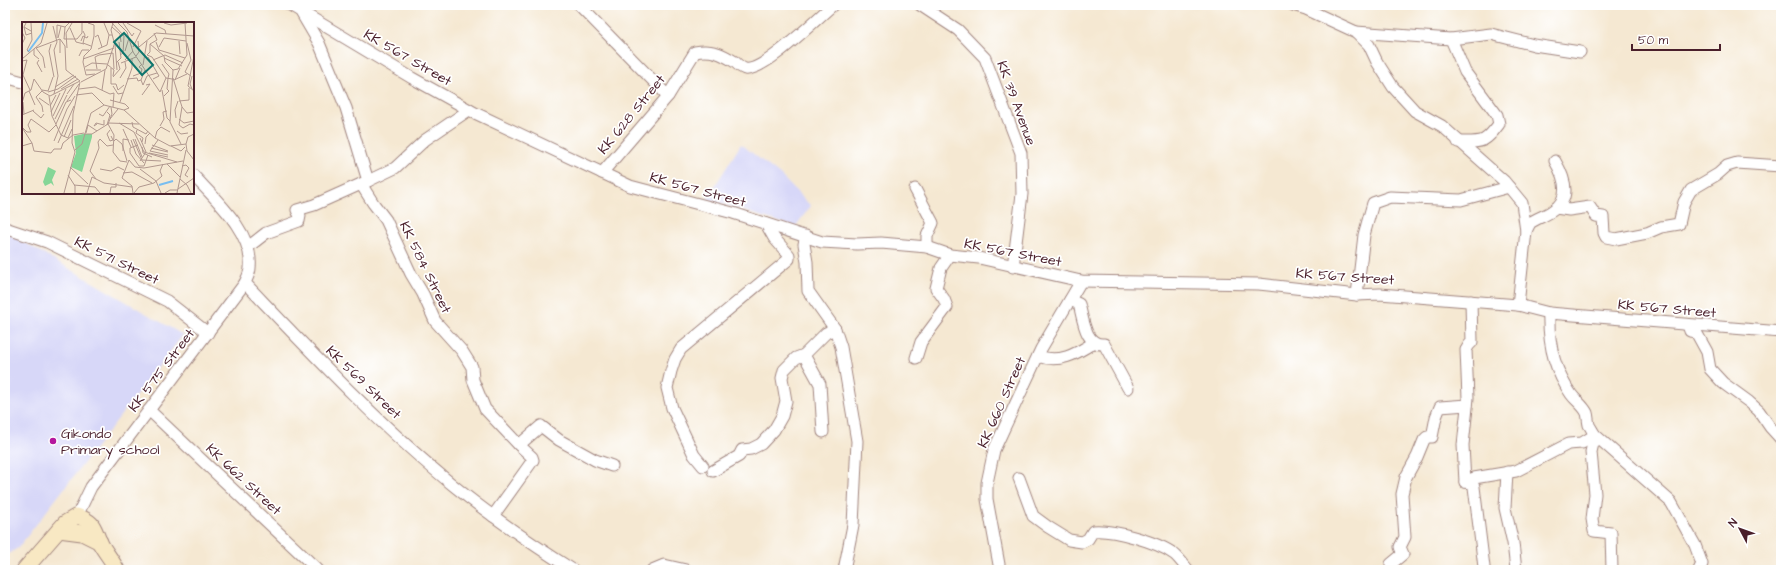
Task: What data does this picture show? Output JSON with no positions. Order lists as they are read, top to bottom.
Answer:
{
  "streets": {
    "street": [
      "KK 567 Street",
      "KK 39 Avenue",
      "KK 628 Street",
      "KK 571 Street",
      "KK 584 Street",
      "KK 575 Street",
      "KK 569 Street",
      "KK 660 Street",
      "KK 662 Street"
    ]
  },
  "crossings": [
    ["KK 567 Street", "KK 39 Avenue"],
    ["KK 567 Street", "KK 628 Street"],
    ["KK 567 Street", "KK 584 Street"],
    ["KK 567 Street", "KK 660 Street"],
    ["KK 571 Street", "KK 575 Street"],
    ["KK 584 Street", "KK 569 Street"],
    ["KK 575 Street", "KK 569 Street"],
    ["KK 575 Street", "KK 662 Street"]
  ],
  "places": ["Gikondo Primary school"],
  "scale_bar": "50 m",
  "north": "top left"
}
